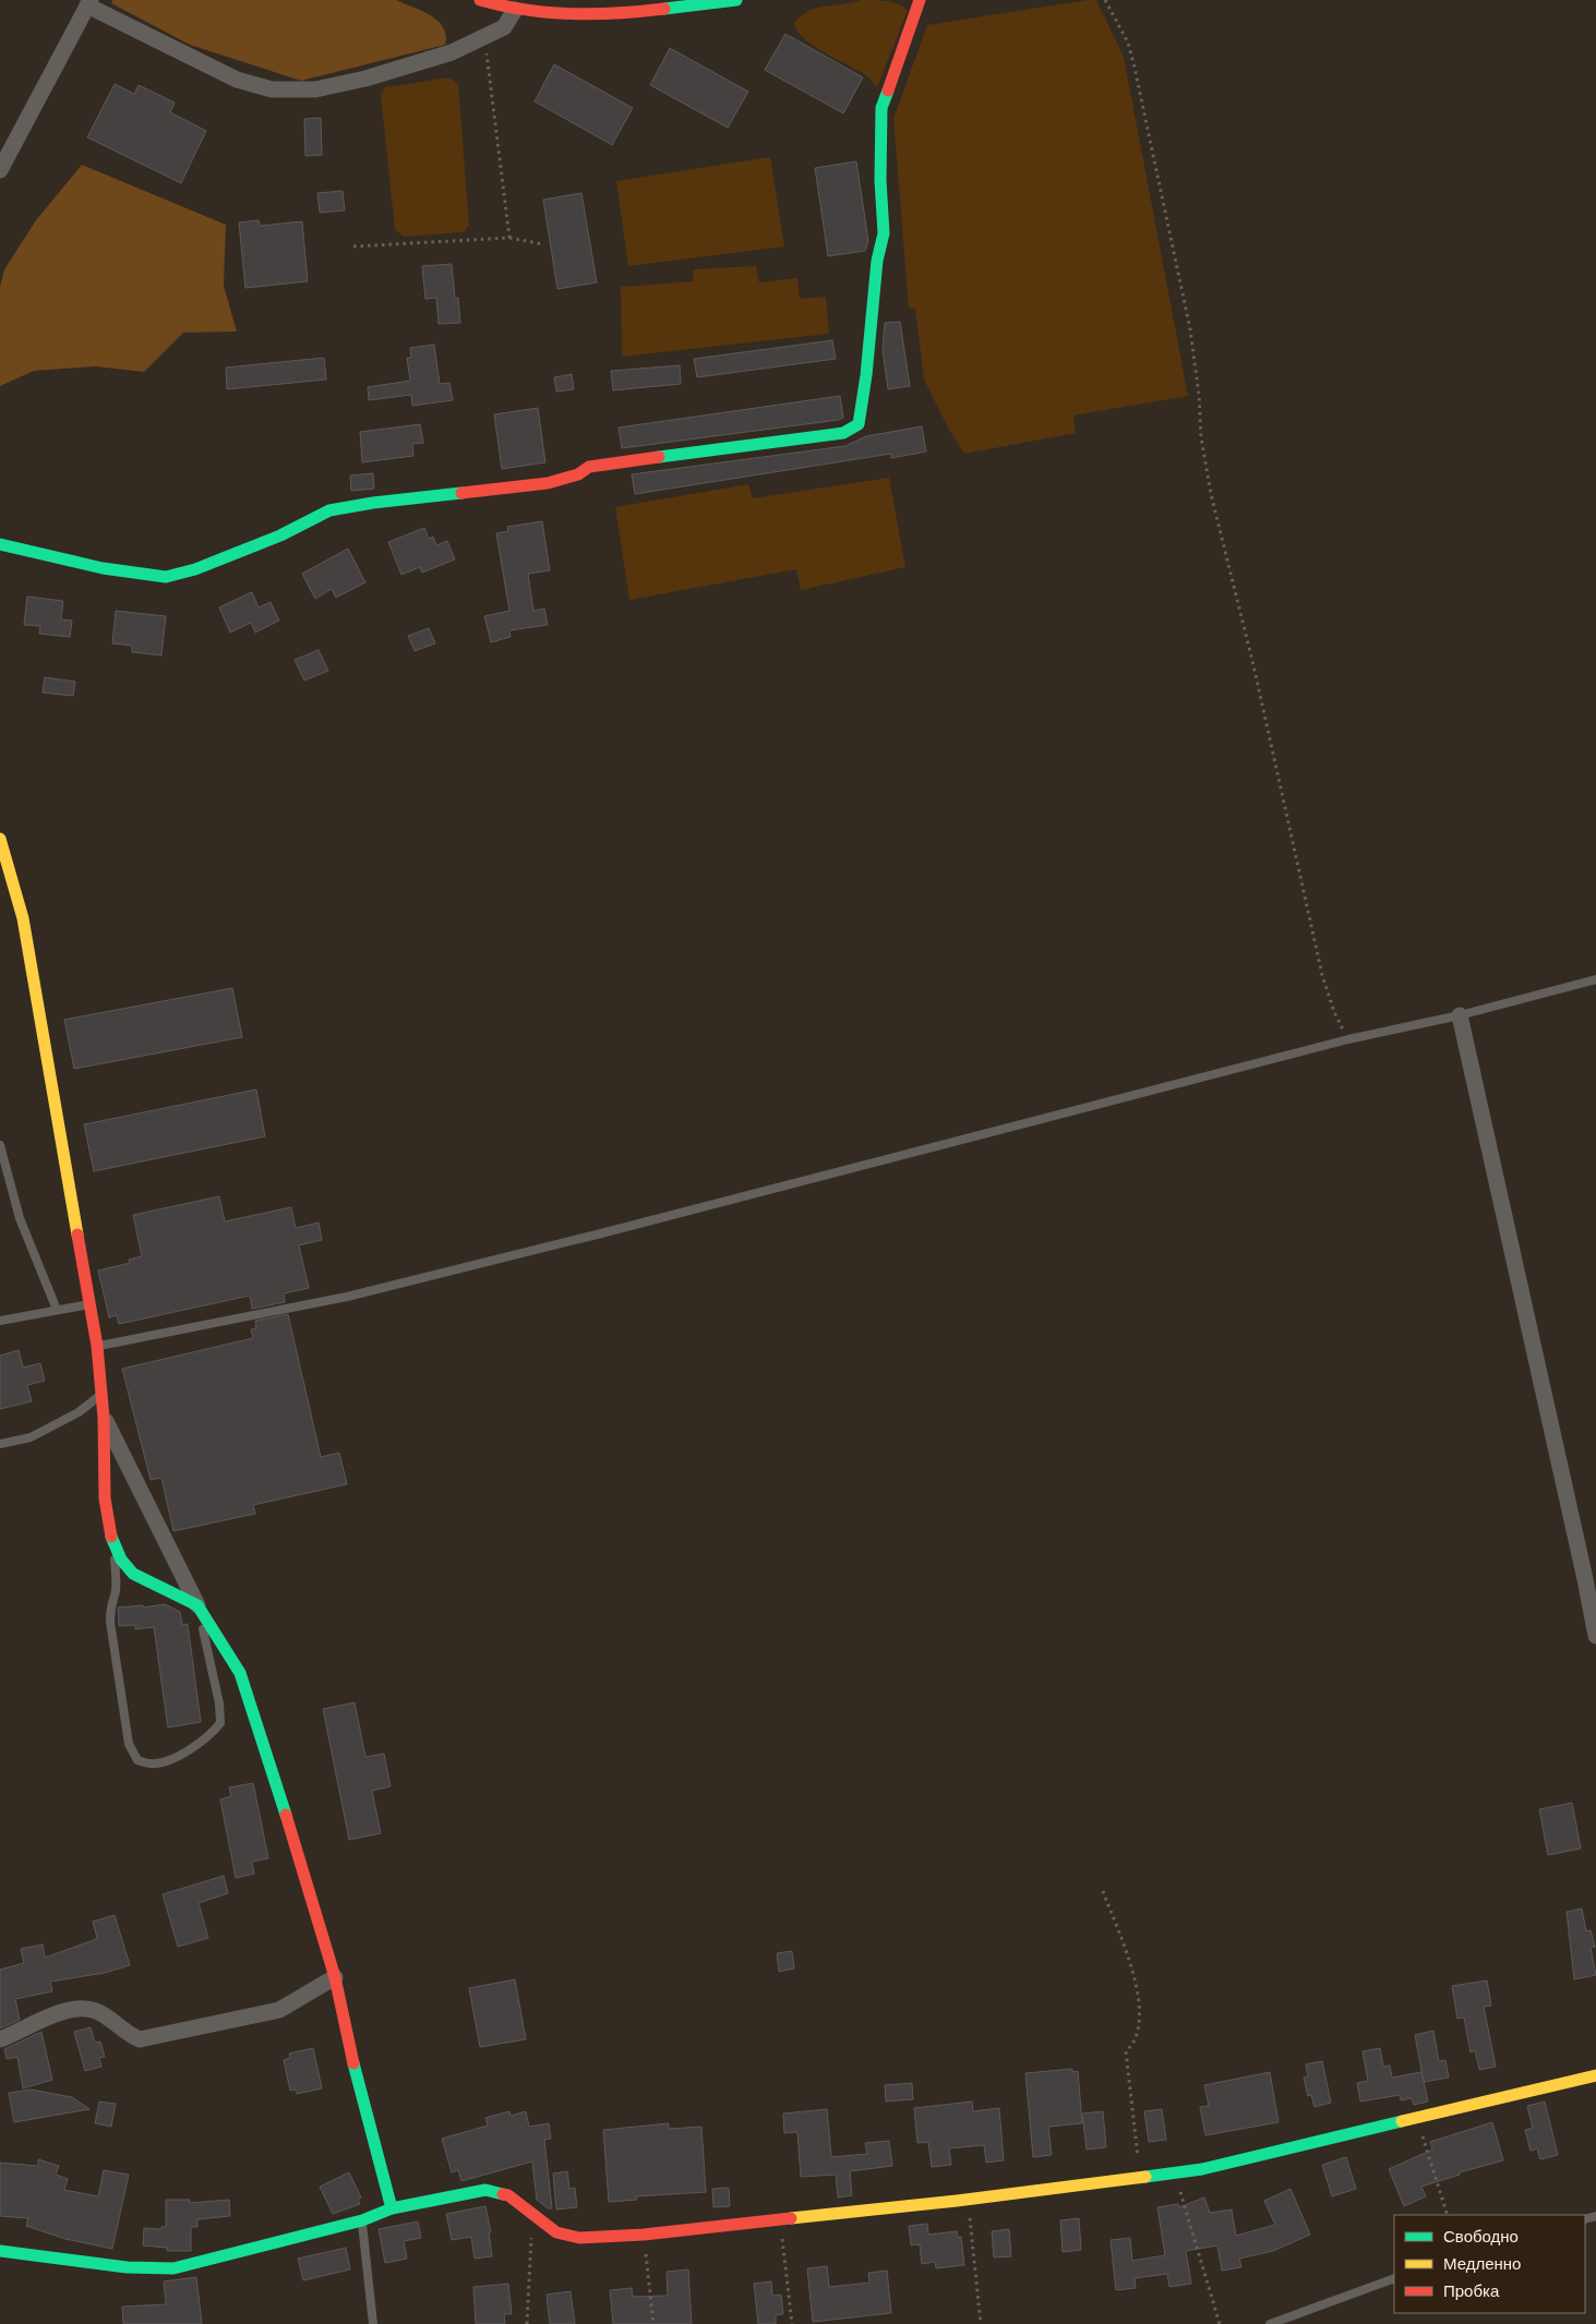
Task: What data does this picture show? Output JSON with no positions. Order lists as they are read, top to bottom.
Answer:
{
  "legend": ["Свободно", "Медленно", "Пробка"]
}
